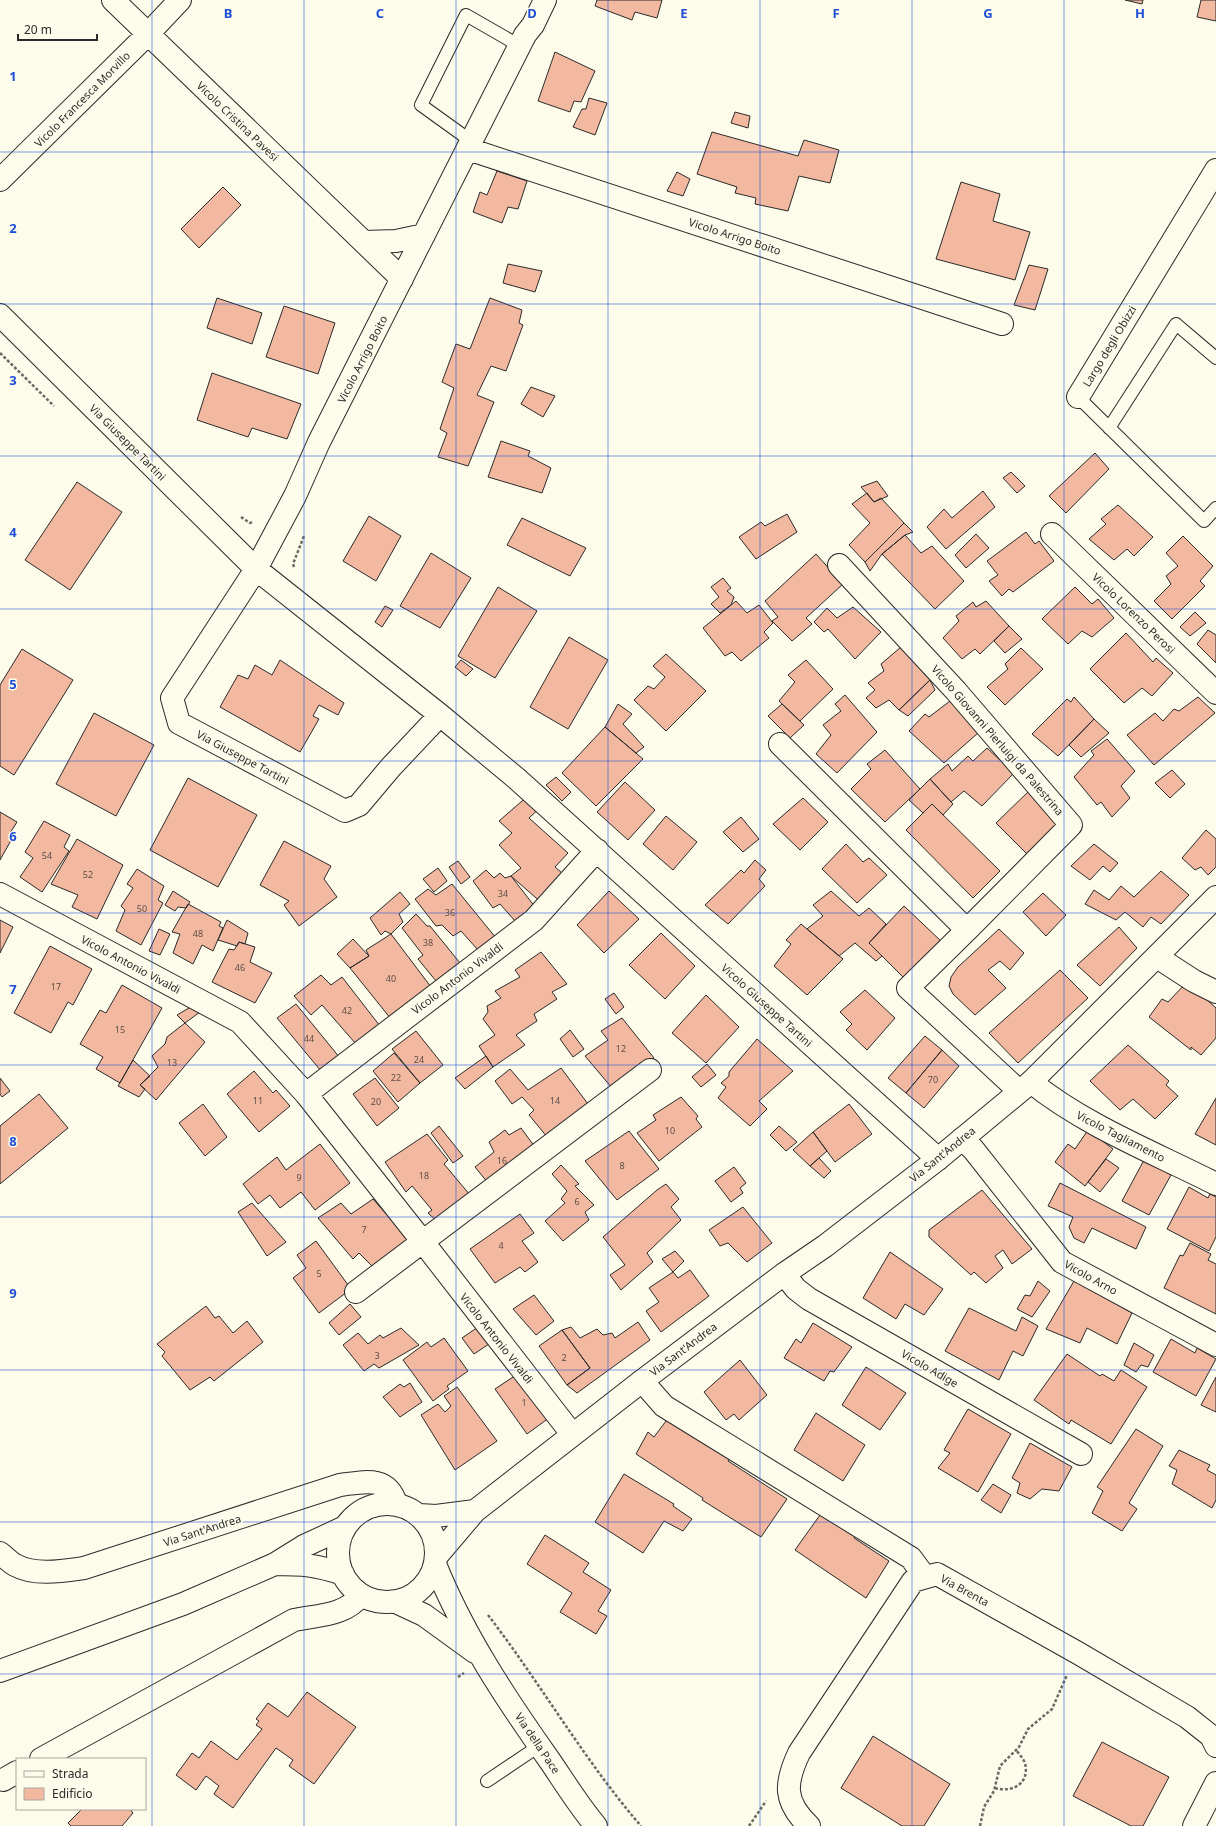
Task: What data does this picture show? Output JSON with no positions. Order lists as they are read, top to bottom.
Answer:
{
  "streets": {
    "street": [
      "Vicolo Francesca Morvillo",
      "Vicolo Cristina Pavesi",
      "Vicolo Arrigo Boito",
      "Largo degli Obizzi",
      "Via Giuseppe Tartini",
      "Vicolo Lorenzo Perosi",
      "Vicolo Giovanni Pierluigi da Palestrina",
      "Vicolo Antonio Vivaldi",
      "Vicolo Giuseppe Tartini",
      "Vicolo Tagliamento",
      "Via Sant'Andrea",
      "Vicolo Arno",
      "Vicolo Adige",
      "Via Brenta",
      "Via della Pace"
    ]
  },
  "crossings": [
    ["Vicolo Francesca Morvillo", "Vicolo Cristina Pavesi"],
    ["Vicolo Cristina Pavesi", "Vicolo Arrigo Boito"],
    ["Vicolo Arrigo Boito", "Via Giuseppe Tartini"],
    ["Via Giuseppe Tartini", "Vicolo Antonio Vivaldi"],
    ["Via Giuseppe Tartini", "Vicolo Giuseppe Tartini"],
    ["Vicolo Giovanni Pierluigi da Palestrina", "Vicolo Tagliamento"],
    ["Vicolo Giovanni Pierluigi da Palestrina", "Via Sant'Andrea"],
    ["Vicolo Antonio Vivaldi", "Vicolo Giuseppe Tartini"],
    ["Vicolo Antonio Vivaldi", "Via Sant'Andrea"],
    ["Vicolo Giuseppe Tartini", "Via Sant'Andrea"],
    ["Vicolo Tagliamento", "Via Sant'Andrea"],
    ["Via Sant'Andrea", "Vicolo Arno"],
    ["Via Sant'Andrea", "Vicolo Adige"],
    ["Via Sant'Andrea", "Via Brenta"],
    ["Via Sant'Andrea", "Via della Pace"]
  ],
  "house_numbers": [
    "54",
    "52",
    "34",
    "50",
    "36",
    "48",
    "38",
    "46",
    "40",
    "17",
    "42",
    "15",
    "44",
    "12",
    "24",
    "13",
    "22",
    "70",
    "11",
    "14",
    "20",
    "10",
    "16",
    "8",
    "18",
    "9",
    "6",
    "7",
    "4",
    "5",
    "3",
    "2",
    "1"
  ],
  "legend": ["Strada", "Edificio"],
  "scale_bar": "20 m",
  "grid": {
    "columns": [
      "B",
      "C",
      "D",
      "E",
      "F",
      "G",
      "H"
    ],
    "rows": [
      "1",
      "2",
      "3",
      "4",
      "5",
      "6",
      "7",
      "8",
      "9"
    ]
  }
}
